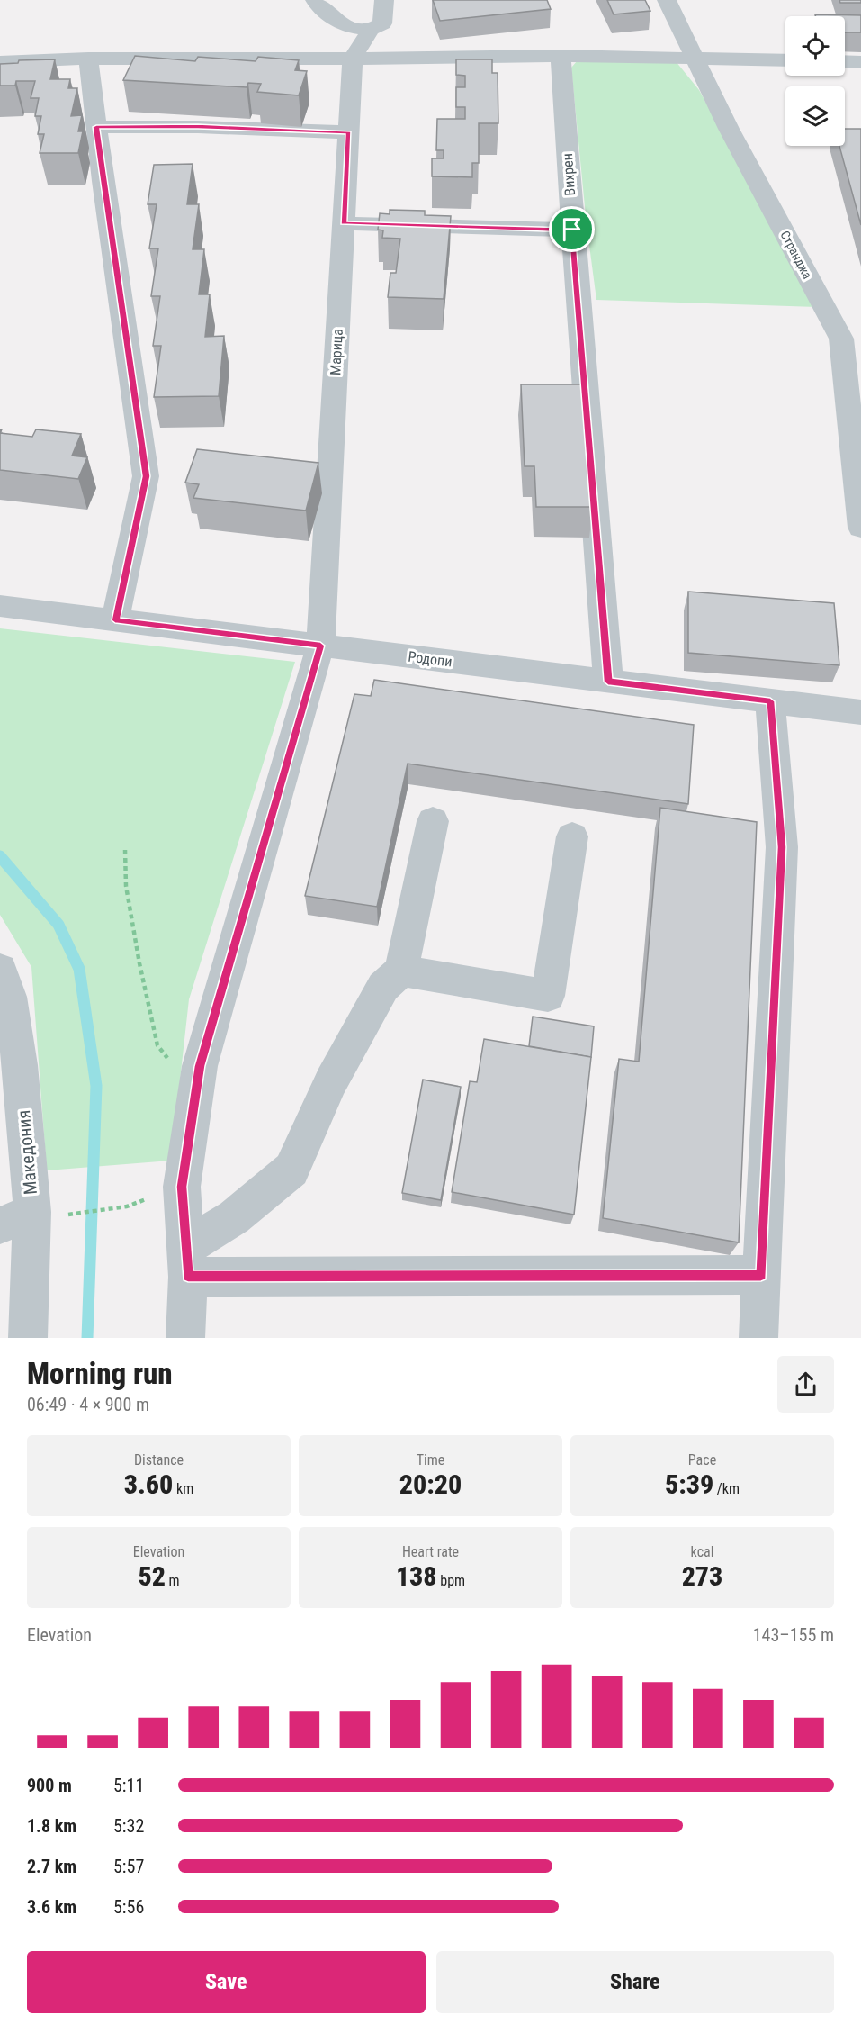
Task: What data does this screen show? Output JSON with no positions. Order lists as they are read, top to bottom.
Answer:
{
  "streets": {
    "street": [
      "Вихрен",
      "Странджа",
      "Марица",
      "Родопи",
      "Македония"
    ]
  },
  "crossings": [
    ["Вихрен", "Родопи"],
    ["Марица", "Родопи"]
  ],
  "page": {
    "heading": ["Morning run", "06:49 · 4 × 900 m"],
    "stats": [
      ["Distance", "3.60 km"],
      ["Time", "20:20"],
      ["Pace", "5:39 /km"],
      ["Elevation", "52 m"],
      ["Heart rate", "138 bpm"],
      ["kcal", "273"]
    ],
    "chart": ["Elevation", "143–155 m"],
    "list": [
      {
        "name": "900 m",
        "note": "5:11"
      },
      {
        "name": "1.8 km",
        "note": "5:32"
      },
      {
        "name": "2.7 km",
        "note": "5:57"
      },
      {
        "name": "3.6 km",
        "note": "5:56"
      }
    ],
    "buttons": ["Save", "Share"]
  }
}
